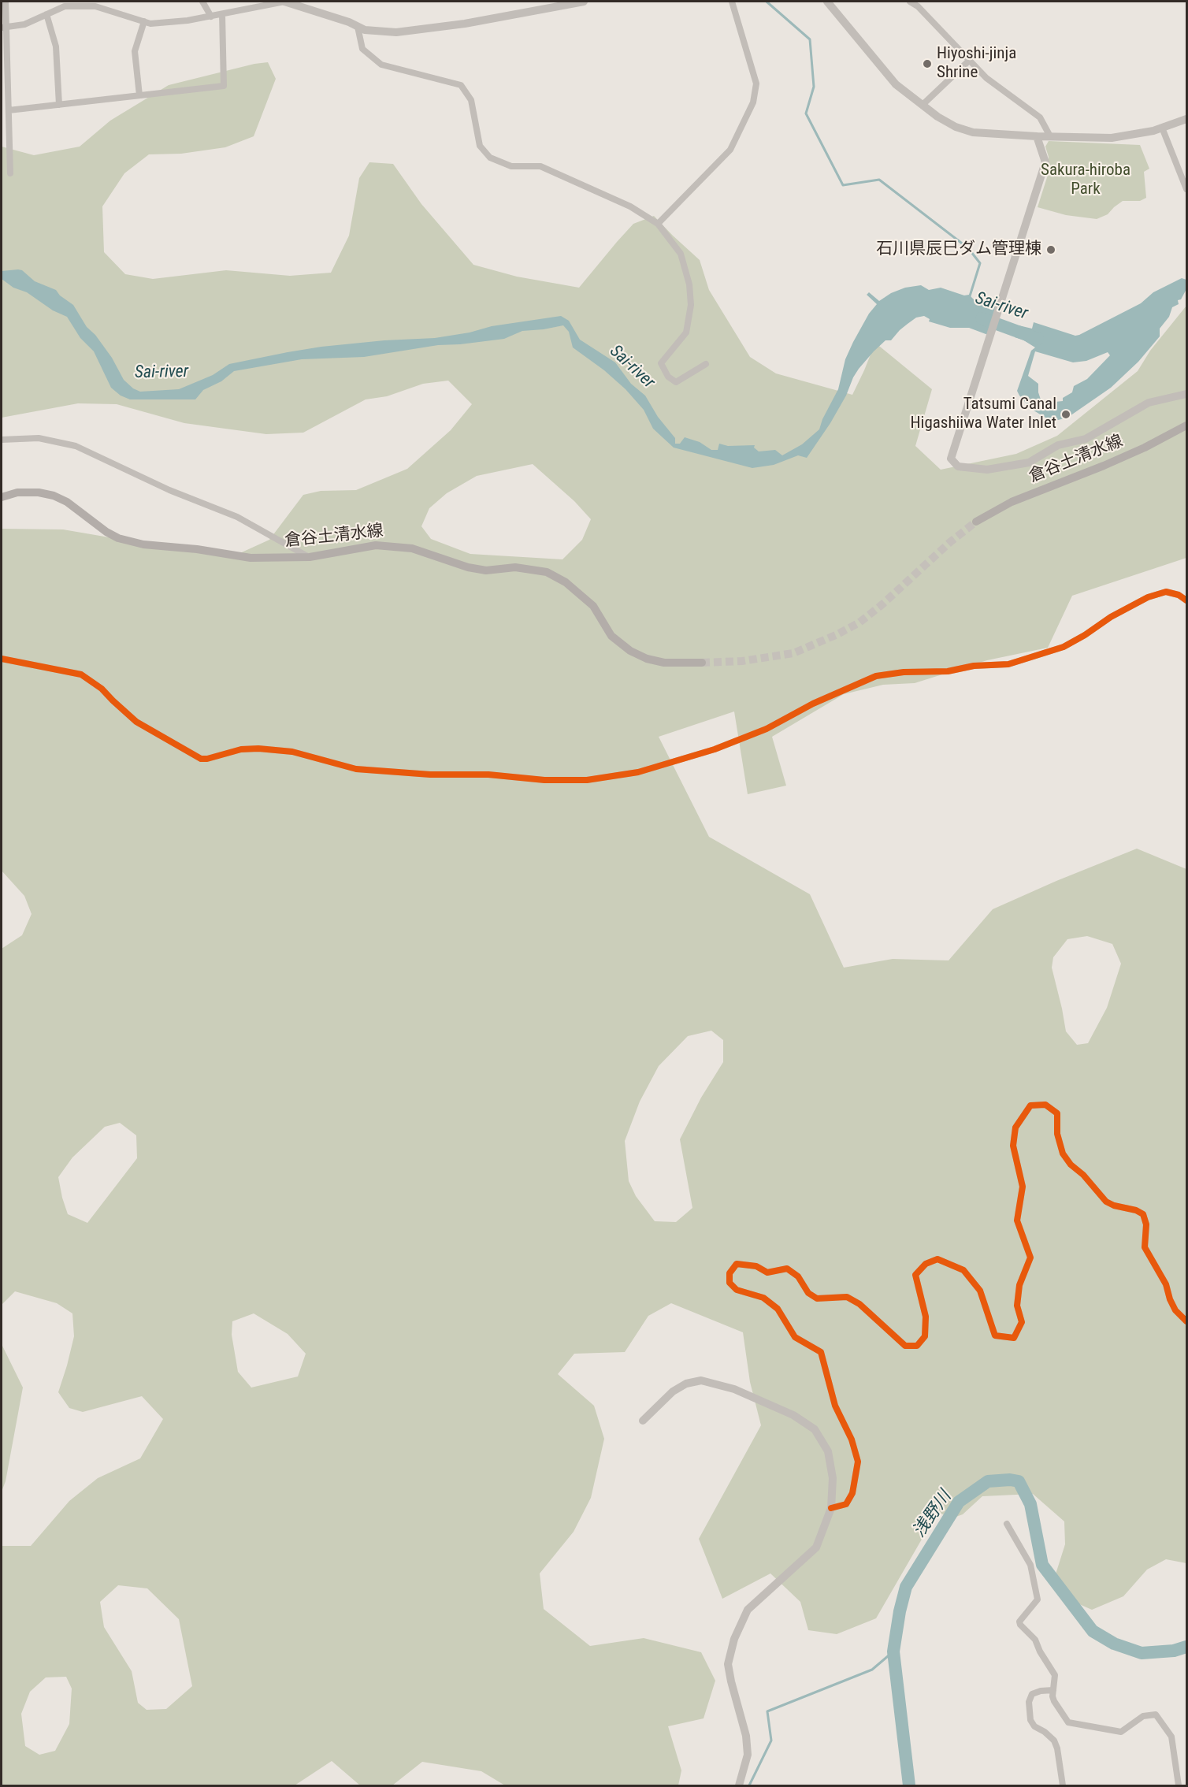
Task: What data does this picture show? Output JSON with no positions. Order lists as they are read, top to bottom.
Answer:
{
  "streets": {
    "main road": ["倉谷土清水線"]
  },
  "water": ["Sai-river", "浅野川"],
  "parks": ["Sakura-hiroba Park"],
  "places": ["Hiyoshi-jinja Shrine", "石川県辰巳ダム管理棟", "Tatsumi Canal Higashiiwa Water Inlet"]
}
